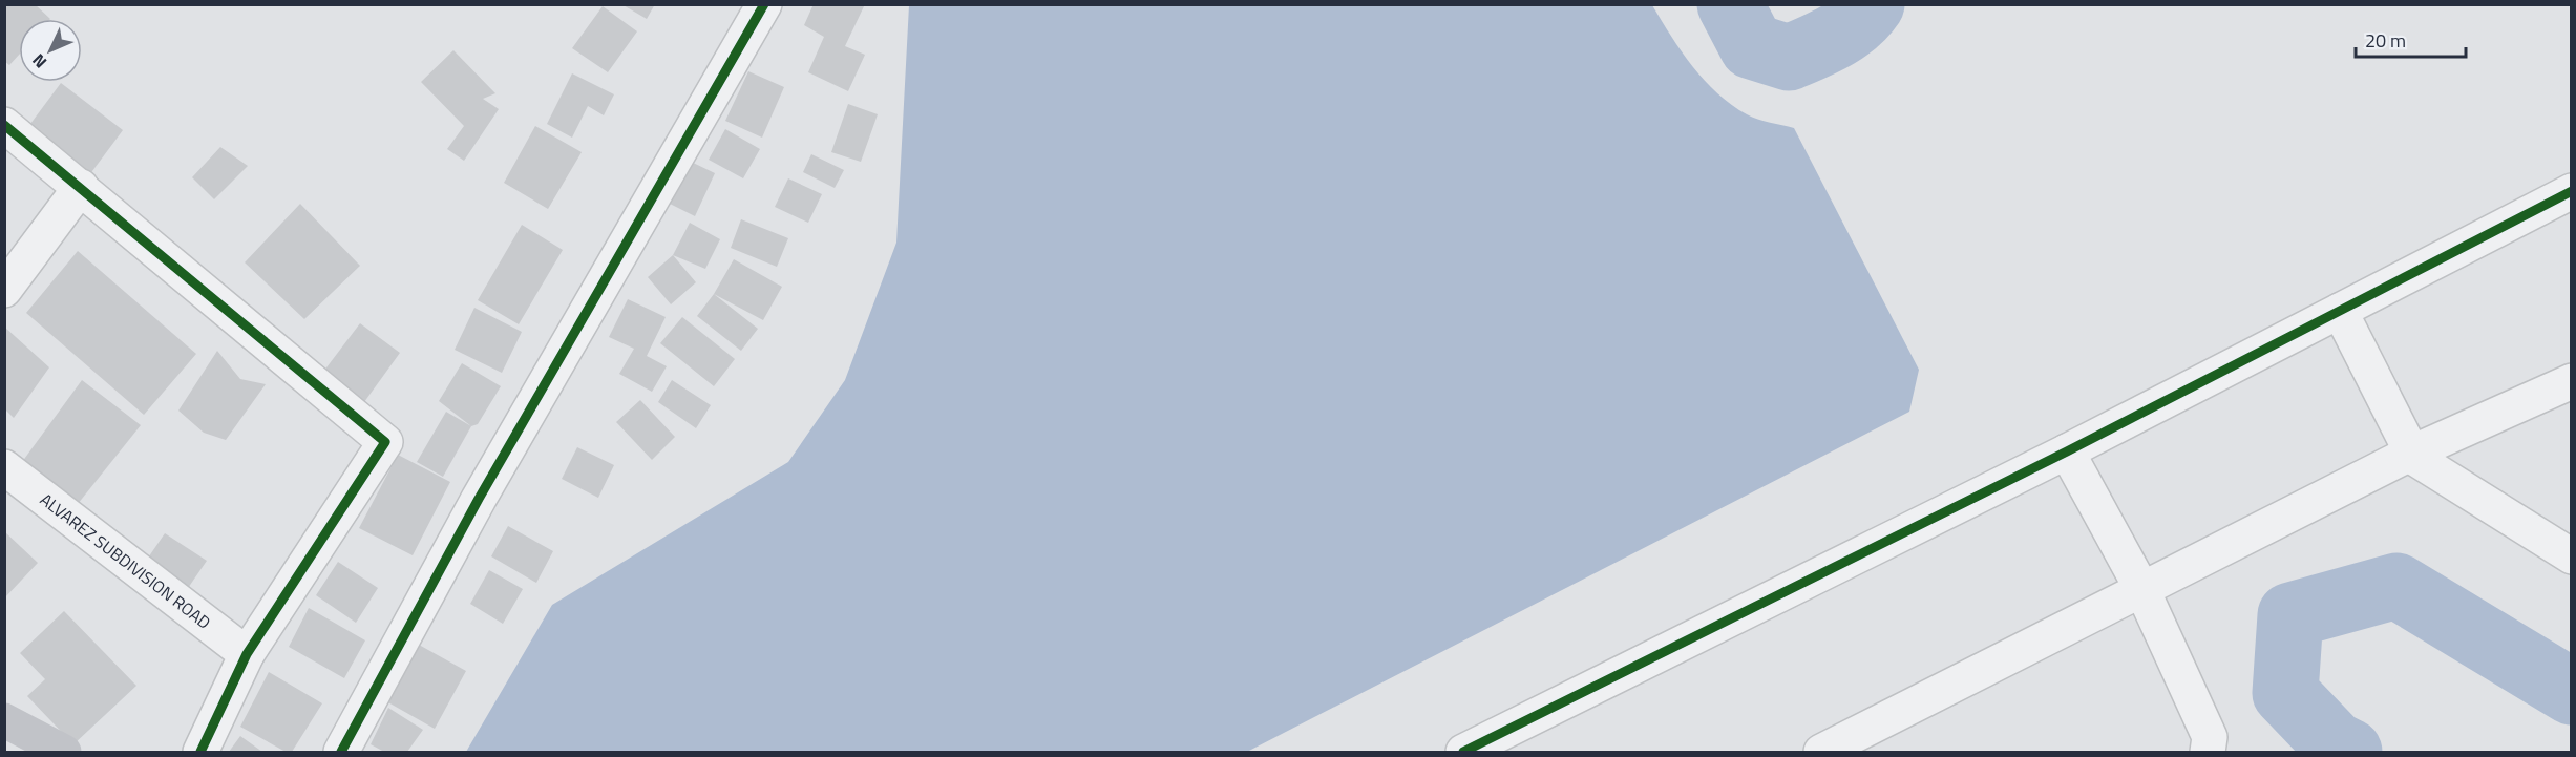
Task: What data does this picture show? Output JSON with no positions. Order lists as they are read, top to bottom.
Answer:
{
  "streets": {
    "street": ["ALVAREZ SUBDIVISION ROAD"]
  },
  "scale_bar": "20 m",
  "north": "bottom left"
}
